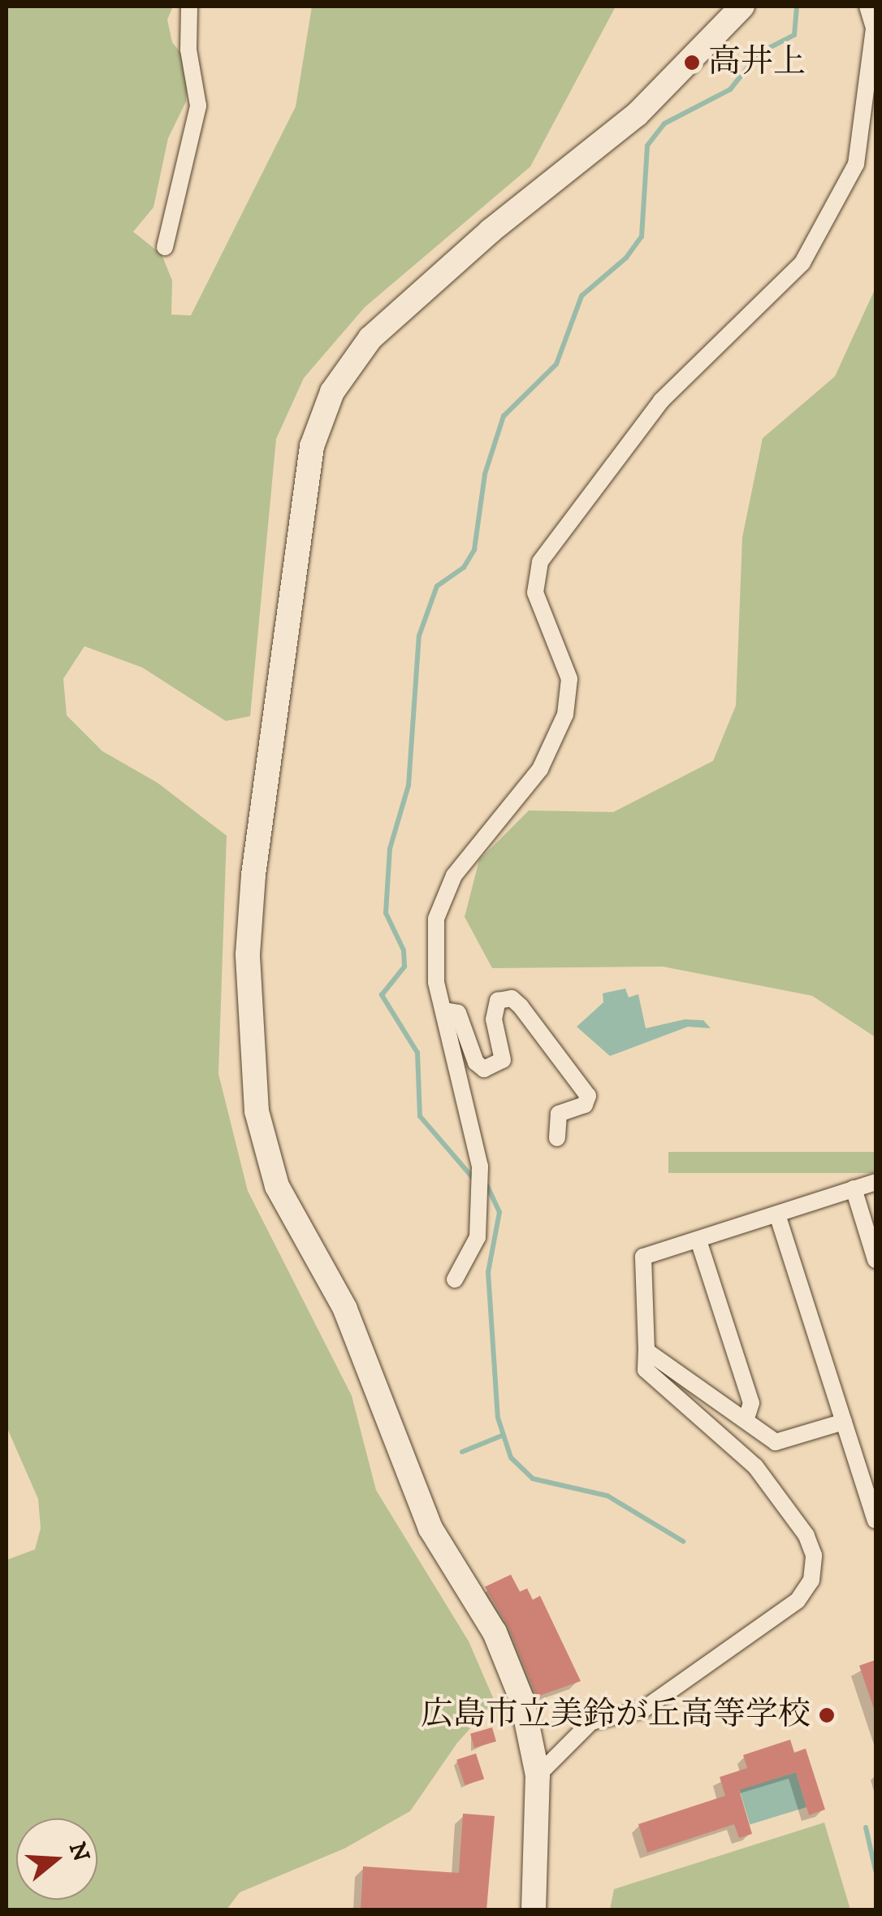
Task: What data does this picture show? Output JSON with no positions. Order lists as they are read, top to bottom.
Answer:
{
  "places": ["高井上", "広島市立美鈴が丘高等学校"],
  "north": "right"
}
